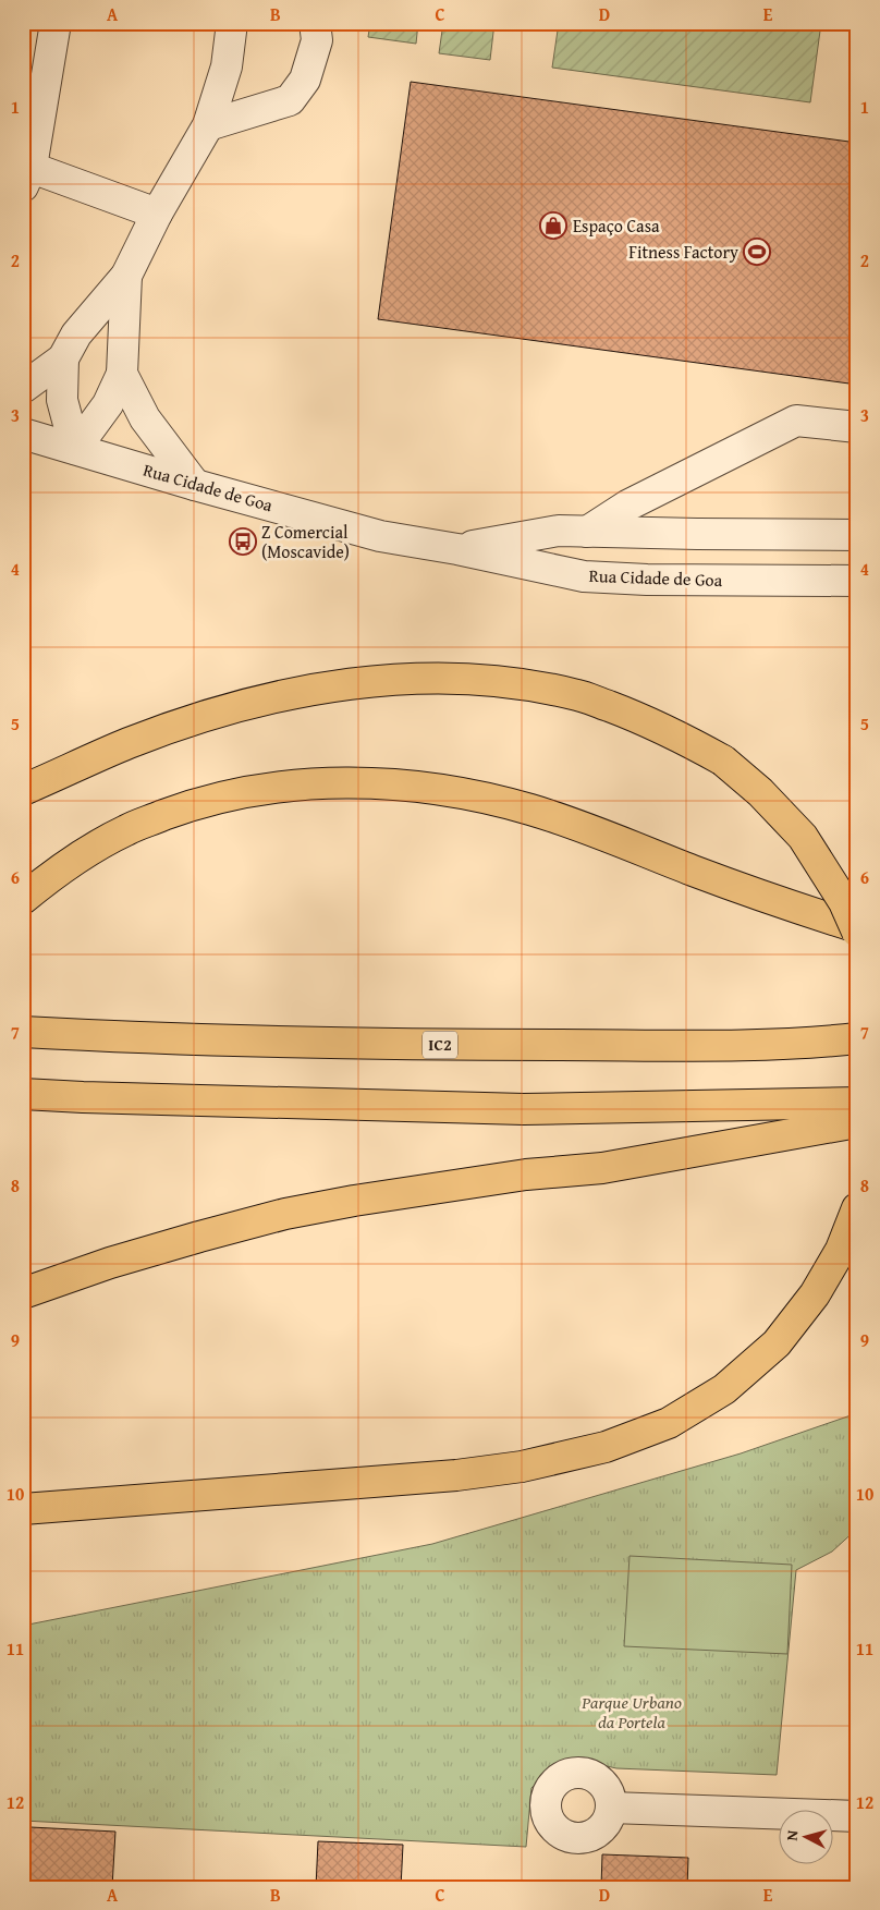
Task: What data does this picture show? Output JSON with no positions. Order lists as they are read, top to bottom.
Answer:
{
  "streets": {
    "highway": ["IC2"],
    "street": ["Rua Cidade de Goa"]
  },
  "parks": ["Parque Urbano da Portela"],
  "places": {
    "shop": ["Espaço Casa"],
    "sports": ["Fitness Factory"],
    "bus stop": ["Z Comercial (Moscavide)"]
  },
  "north": "left",
  "grid": {
    "columns": [
      "A",
      "B",
      "C",
      "D",
      "E"
    ],
    "rows": [
      "1",
      "2",
      "3",
      "4",
      "5",
      "6",
      "7",
      "8",
      "9",
      "10",
      "11",
      "12"
    ]
  }
}
